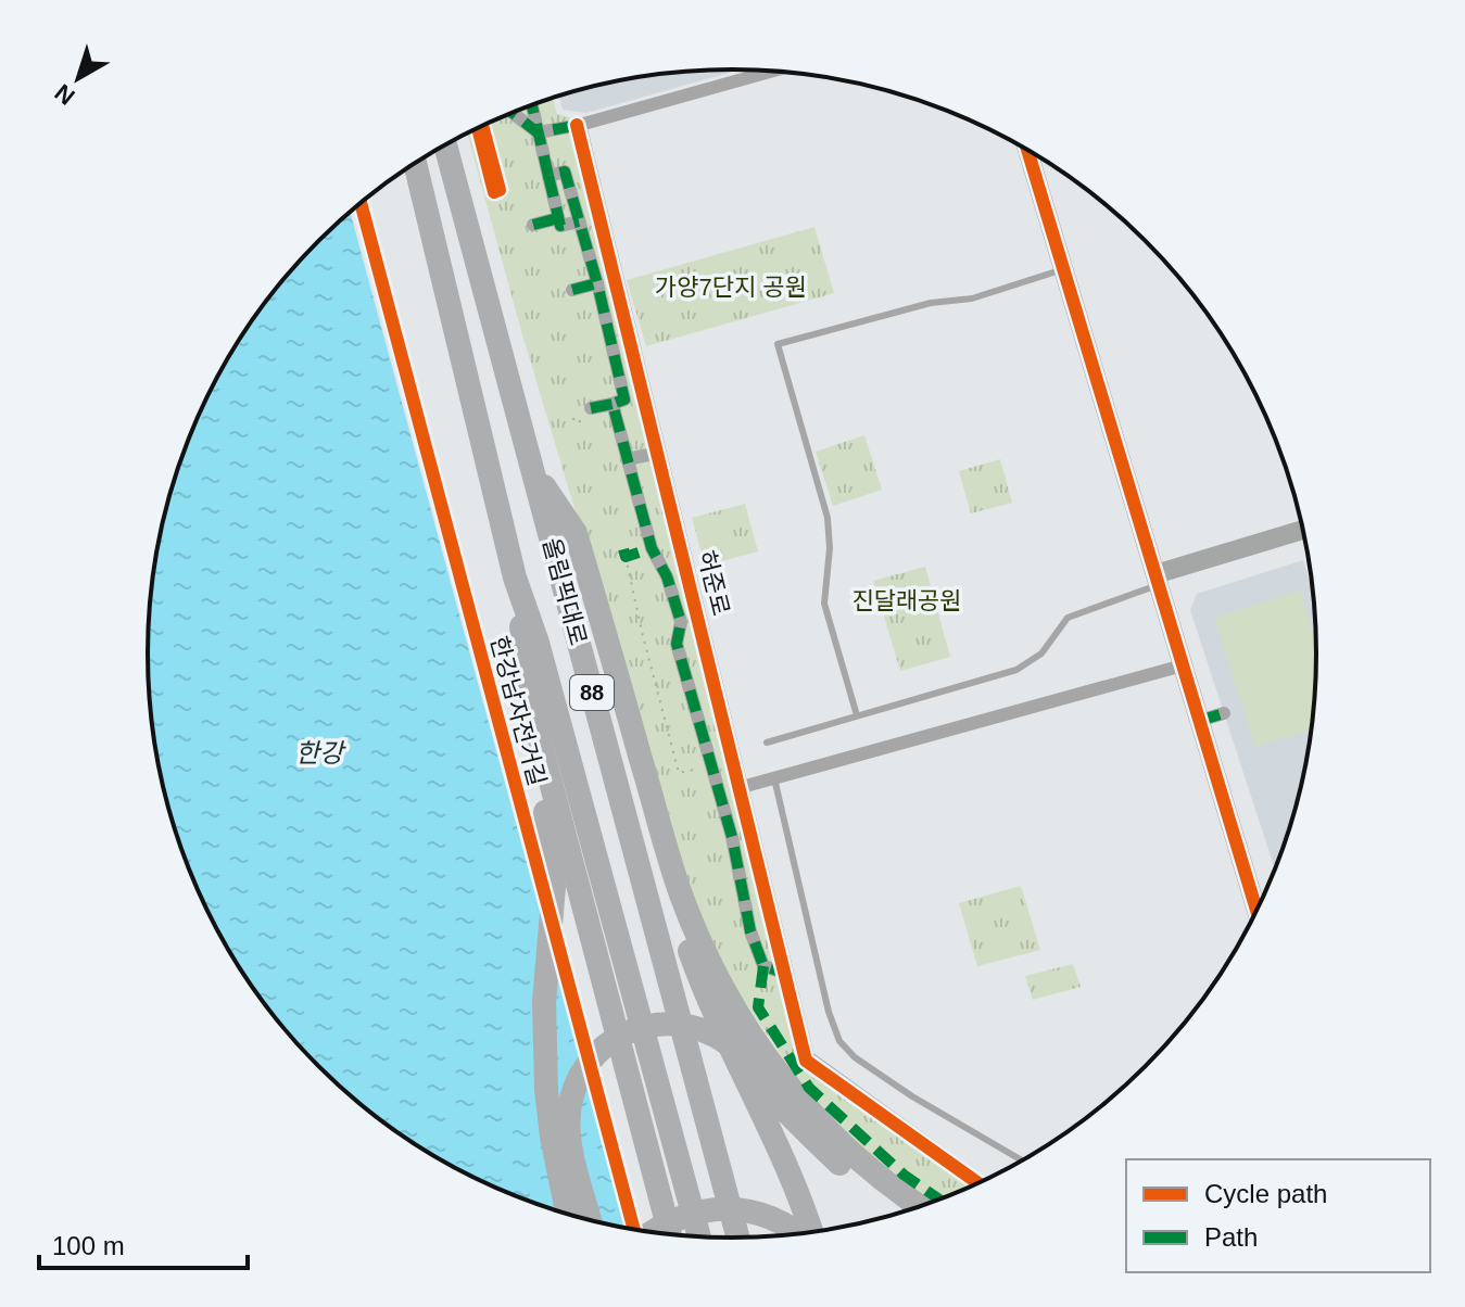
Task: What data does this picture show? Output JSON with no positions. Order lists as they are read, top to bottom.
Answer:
{
  "streets": {
    "highway": ["올림픽대로", "88"],
    "street": ["허준로"],
    "cycle path": ["한강남자전거길"]
  },
  "water": ["한강"],
  "parks": ["가양7단지 공원", "진달래공원"],
  "legend": ["Cycle path", "Path"],
  "scale_bar": "100 m",
  "north": "bottom left"
}
